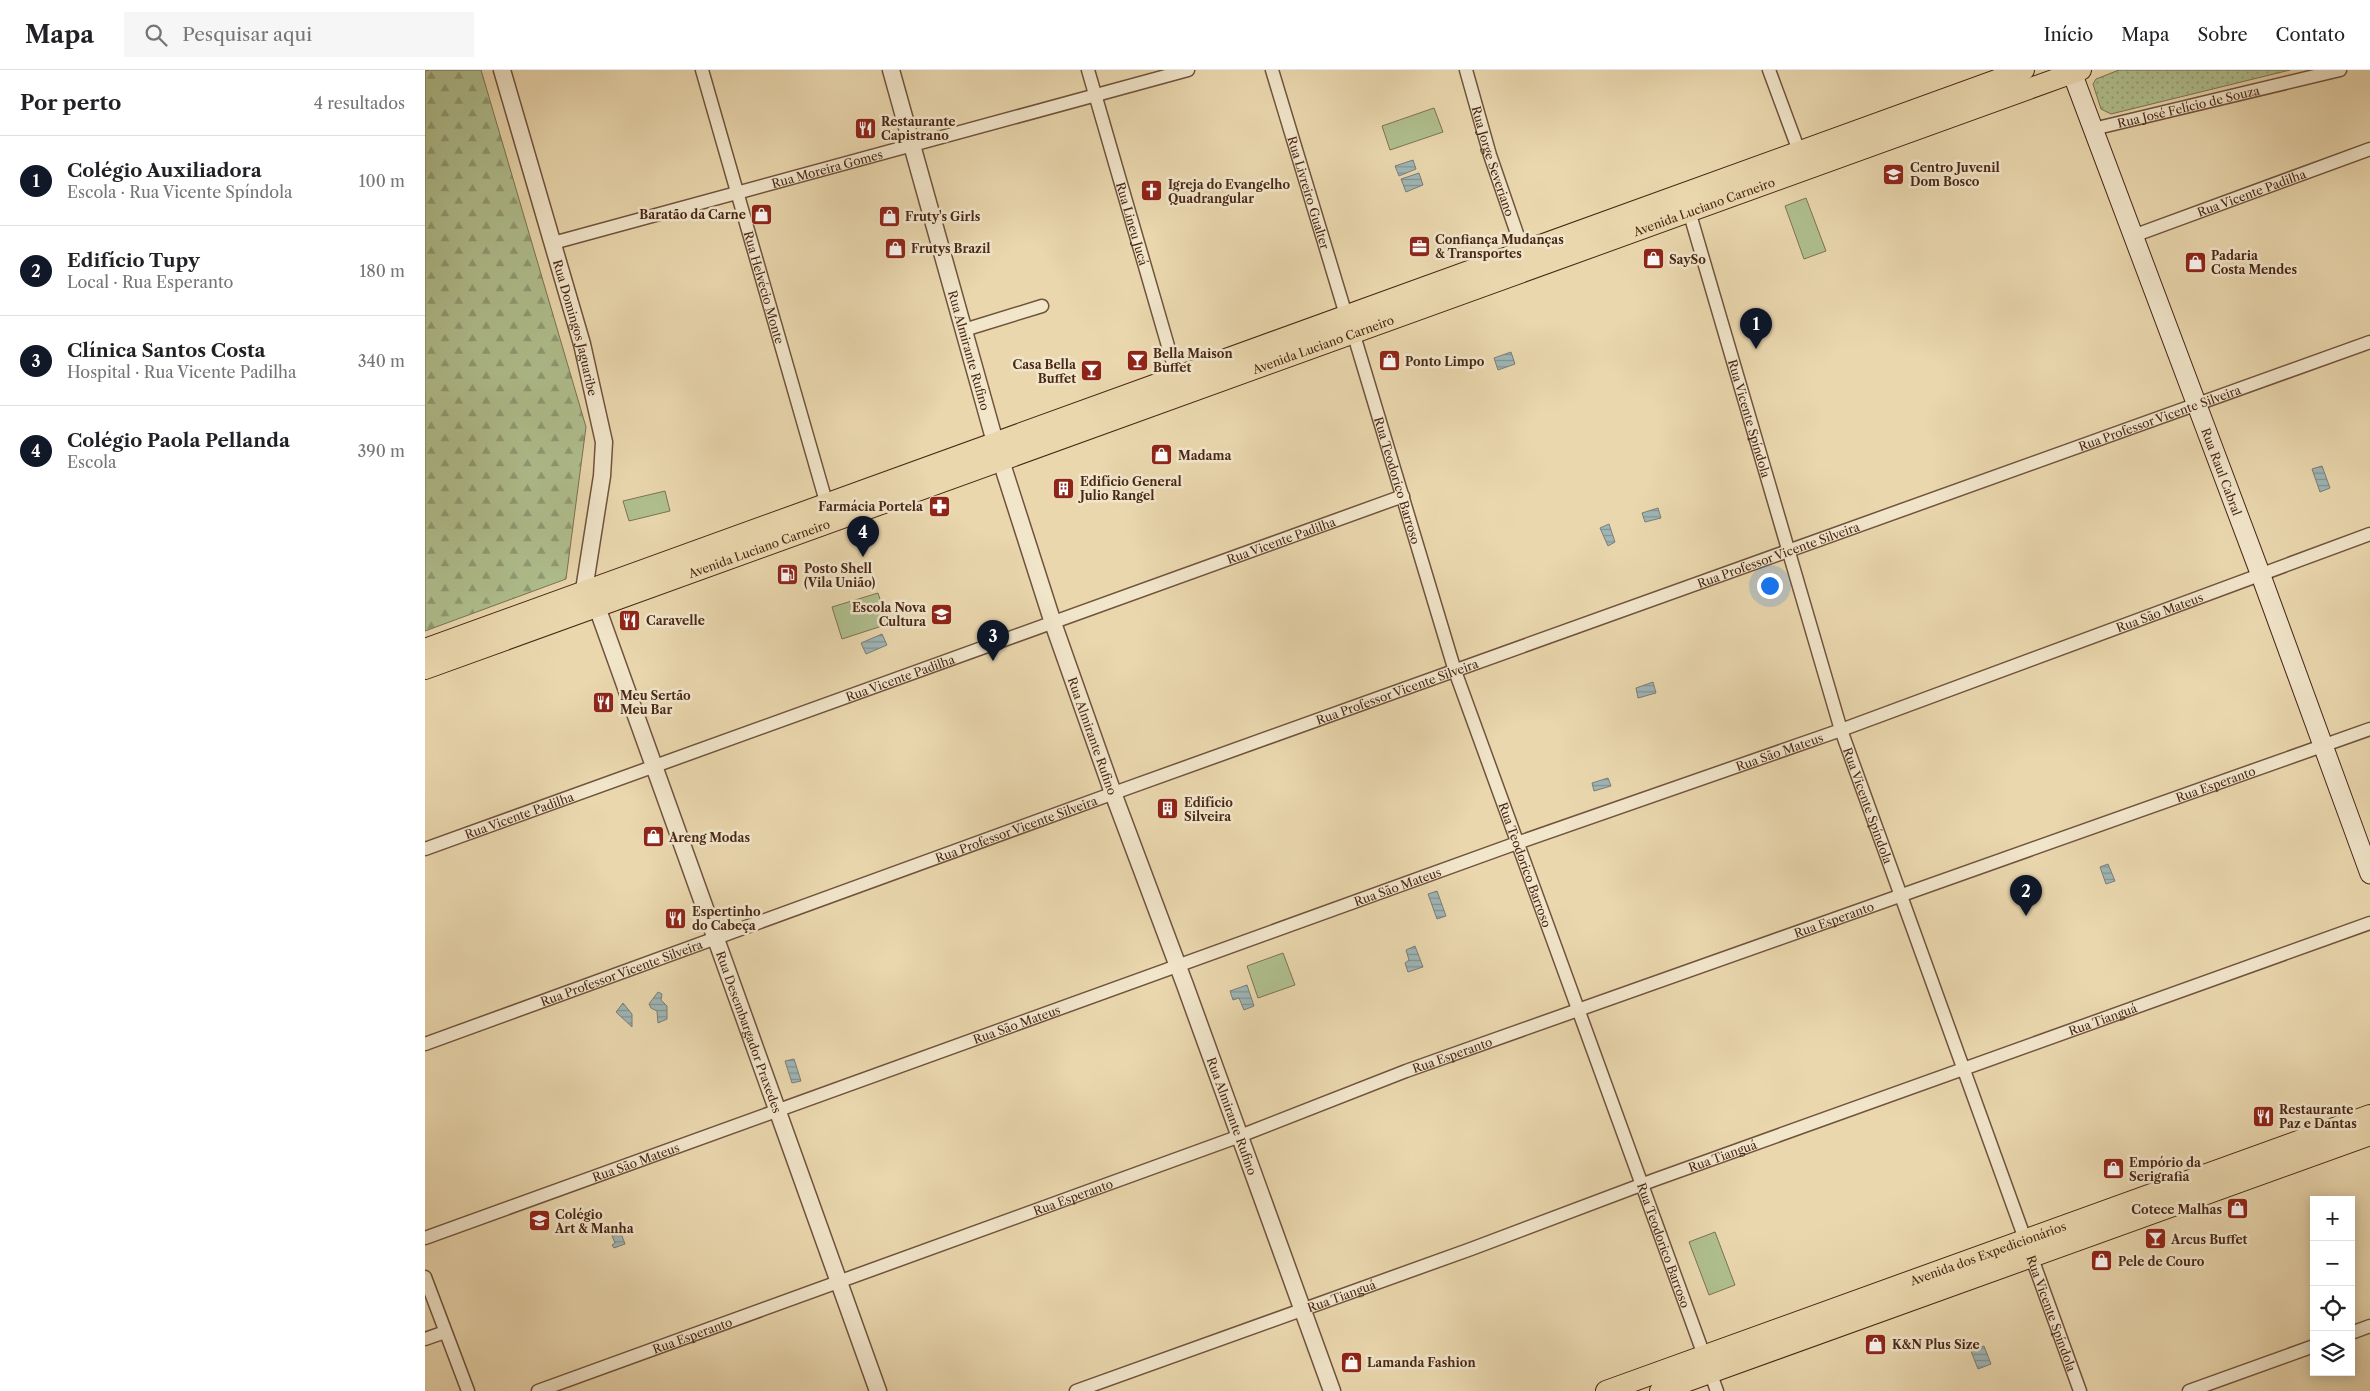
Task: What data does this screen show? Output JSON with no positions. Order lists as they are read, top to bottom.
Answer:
{
  "streets": {
    "main road": ["Avenida Luciano Carneiro", "Rua Raul Cabral", "Avenida dos Expedicionários"],
    "street": [
      "Rua José Felício de Souza",
      "Rua Jorge Severiano",
      "Rua Moreira Gomes",
      "Rua Livreiro Gualter",
      "Rua Vicente Padilha",
      "Rua Lineu Jucá",
      "Rua Helvécio Monte",
      "Rua Domingos Jaguaribe",
      "Rua Almirante Rufino",
      "Rua Vicente Spíndola",
      "Rua Professor Vicente Silveira",
      "Rua Teodorico Barroso",
      "Rua São Mateus",
      "Rua Esperanto",
      "Rua Tianguá",
      "Rua Desembargador Praxedes"
    ]
  },
  "crossings": [
    ["Rua José Felício de Souza", "Rua Raul Cabral"],
    ["Rua Jorge Severiano", "Avenida Luciano Carneiro"],
    ["Rua Moreira Gomes", "Rua Lineu Jucá"],
    ["Rua Moreira Gomes", "Rua Helvécio Monte"],
    ["Rua Moreira Gomes", "Rua Domingos Jaguaribe"],
    ["Rua Moreira Gomes", "Rua Almirante Rufino"],
    ["Rua Livreiro Gualter", "Avenida Luciano Carneiro"],
    ["Rua Livreiro Gualter", "Rua Teodorico Barroso"],
    ["Rua Vicente Padilha", "Rua Almirante Rufino"],
    ["Rua Vicente Padilha", "Rua Raul Cabral"],
    ["Rua Vicente Padilha", "Rua Teodorico Barroso"],
    ["Rua Vicente Padilha", "Rua Desembargador Praxedes"],
    ["Avenida Luciano Carneiro", "Rua Lineu Jucá"],
    ["Avenida Luciano Carneiro", "Rua Helvécio Monte"],
    ["Avenida Luciano Carneiro", "Rua Domingos Jaguaribe"],
    ["Avenida Luciano Carneiro", "Rua Almirante Rufino"],
    ["Avenida Luciano Carneiro", "Rua Vicente Spíndola"],
    ["Avenida Luciano Carneiro", "Rua Raul Cabral"],
    ["Avenida Luciano Carneiro", "Rua Teodorico Barroso"],
    ["Avenida Luciano Carneiro", "Rua Desembargador Praxedes"],
    ["Rua Domingos Jaguaribe", "Rua Desembargador Praxedes"],
    ["Rua Almirante Rufino", "Rua Professor Vicente Silveira"],
    ["Rua Almirante Rufino", "Rua São Mateus"],
    ["Rua Almirante Rufino", "Rua Esperanto"],
    ["Rua Almirante Rufino", "Rua Tianguá"],
    ["Rua Vicente Spíndola", "Rua Professor Vicente Silveira"],
    ["Rua Vicente Spíndola", "Rua São Mateus"],
    ["Rua Vicente Spíndola", "Rua Esperanto"],
    ["Rua Vicente Spíndola", "Rua Tianguá"],
    ["Rua Vicente Spíndola", "Avenida dos Expedicionários"],
    ["Rua Professor Vicente Silveira", "Rua Raul Cabral"],
    ["Rua Professor Vicente Silveira", "Rua Teodorico Barroso"],
    ["Rua Professor Vicente Silveira", "Rua Desembargador Praxedes"],
    ["Rua Raul Cabral", "Rua São Mateus"],
    ["Rua Raul Cabral", "Rua Esperanto"],
    ["Rua Teodorico Barroso", "Rua São Mateus"],
    ["Rua Teodorico Barroso", "Rua Esperanto"],
    ["Rua Teodorico Barroso", "Rua Tianguá"],
    ["Rua Teodorico Barroso", "Avenida dos Expedicionários"],
    ["Rua São Mateus", "Rua Desembargador Praxedes"],
    ["Rua Esperanto", "Rua Desembargador Praxedes"]
  ],
  "places": {
    "restaurant": [
      "Restaurante Capistrano",
      "Caravelle",
      "Meu Sertão Meu Bar",
      "Espertinho do Cabeça",
      "Restaurante Paz e Dantas"
    ],
    "school or university": ["Centro Juvenil Dom Bosco", "Escola Nova Cultura", "Colégio Art & Manha"],
    "church": ["Igreja do Evangelho Quadrangular"],
    "shop": [
      "Baratão da Carne",
      "Fruty's Girls",
      "Frutys Brazil",
      "SaySo",
      "Padaria Costa Mendes",
      "Ponto Limpo",
      "Madama",
      "Areng Modas",
      "Empório da Serigrafia",
      "Cotece Malhas",
      "Pele de Couro",
      "K&N Plus Size",
      "Lamanda Fashion"
    ],
    "office": ["Confiança Mudanças & Transportes"],
    "bar": ["Bella Maison Buffet", "Casa Bella Buffet", "Arcus Buffet"],
    "building": ["Edifício General Julio Rangel", "Edifício Silveira"],
    "pharmacy": ["Farmácia Portela"],
    "fuel station": ["Posto Shell (Vila União)"]
  },
  "page": {
    "header": "Mapa",
    "search": "Pesquisar aqui",
    "nav": [
      "Início",
      "Mapa",
      "Sobre",
      "Contato"
    ],
    "heading": ["Por perto", "4 resultados"],
    "list": [
      {
        "mark": "1",
        "name": "Colégio Auxiliadora",
        "note": "Escola · Rua Vicente Spíndola",
        "value": "100 m"
      },
      {
        "mark": "2",
        "name": "Edifício Tupy",
        "note": "Local · Rua Esperanto",
        "value": "180 m"
      },
      {
        "mark": "3",
        "name": "Clínica Santos Costa",
        "note": "Hospital · Rua Vicente Padilha",
        "value": "340 m"
      },
      {
        "mark": "4",
        "name": "Colégio Paola Pellanda",
        "note": "Escola",
        "value": "390 m"
      }
    ],
    "pins": [
      "1",
      "4",
      "3",
      "2"
    ],
    "map_buttons": ["+", "−"]
  }
}
